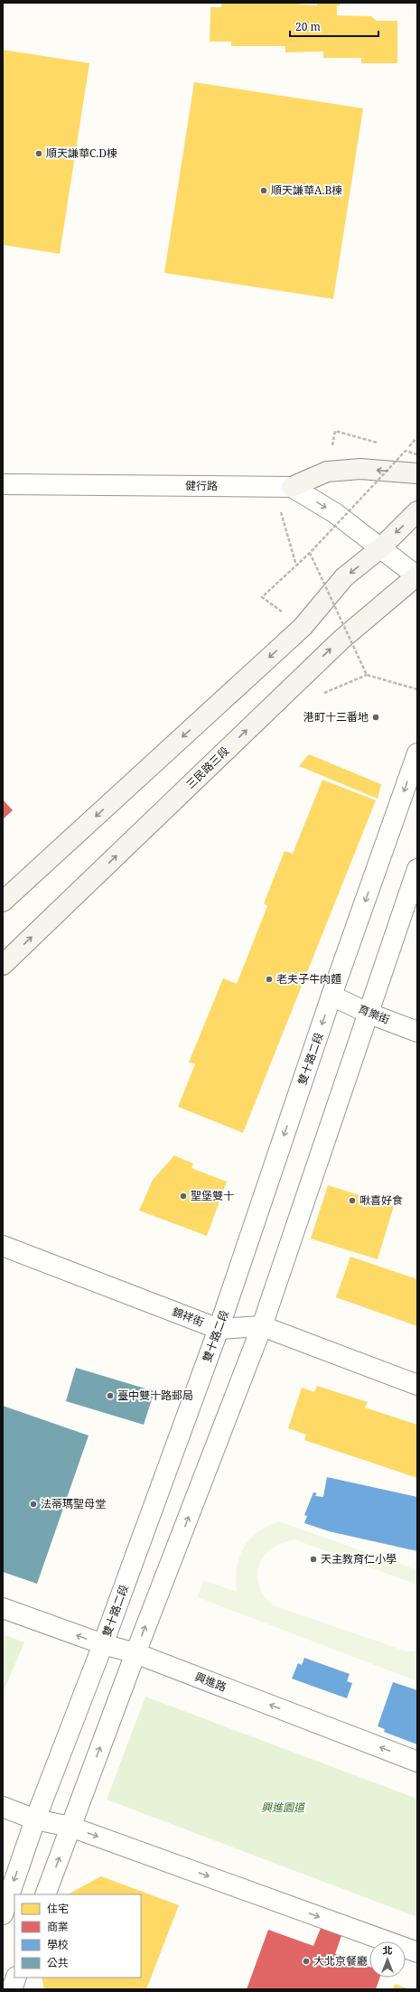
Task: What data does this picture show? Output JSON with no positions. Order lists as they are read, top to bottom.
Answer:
{
  "streets": {
    "main road": ["三民路三段"],
    "street": [
      "健行路",
      "育樂街",
      "雙十路二段",
      "錦祥街",
      "興進路"
    ]
  },
  "crossings": [
    ["育樂街", "雙十路二段"],
    ["雙十路二段", "錦祥街"],
    ["雙十路二段", "興進路"]
  ],
  "one_way": ["興進路"],
  "parks": ["興進園道"],
  "places": [
    "順天謙華C.D棟",
    "順天謙華A.B棟",
    "港町十三番地",
    "老夫子牛肉麵",
    "聖堡雙十",
    "啾喜好食",
    "臺中雙十路郵局",
    "法蒂瑪聖母堂",
    "天主教育仁小學",
    "大北京餐廳"
  ],
  "legend": [
    "住宅",
    "商業",
    "學校",
    "公共"
  ],
  "scale_bar": "20 m",
  "north": "top"
}
